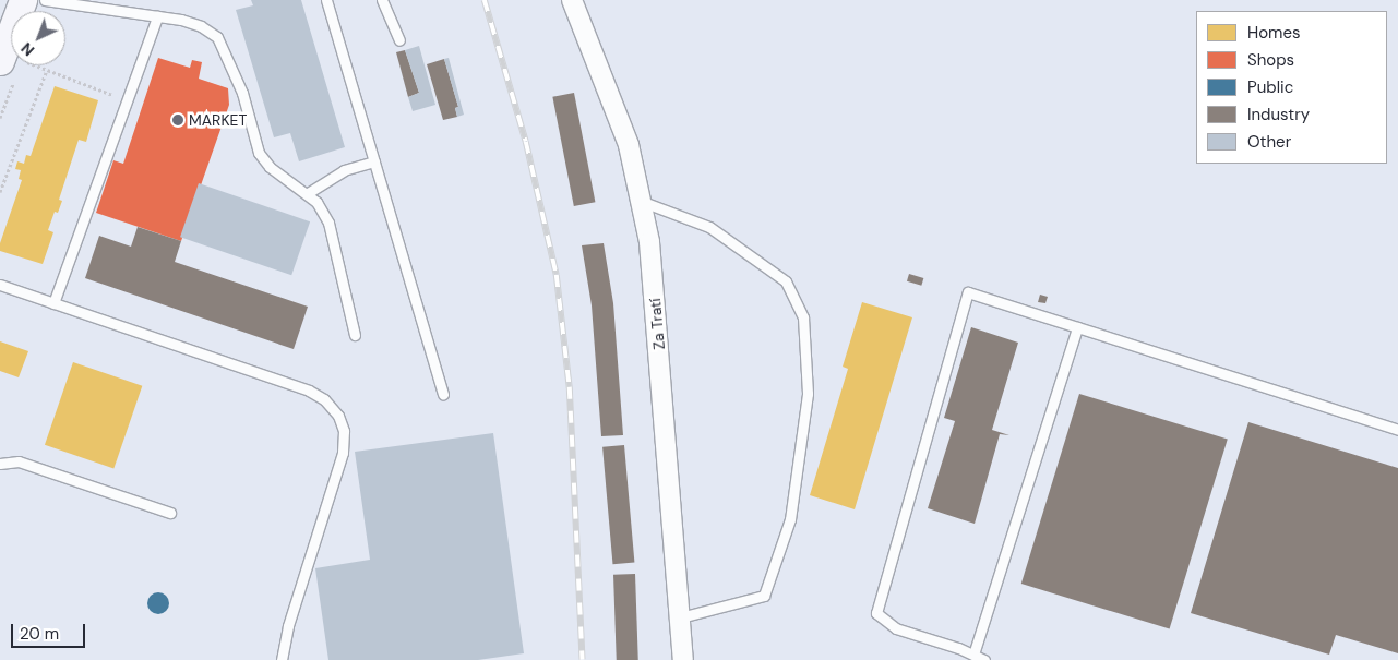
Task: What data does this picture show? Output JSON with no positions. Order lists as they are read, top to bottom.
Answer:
{
  "streets": {
    "street": ["Za Tratí"]
  },
  "places": ["MARKET"],
  "legend": [
    "Homes",
    "Shops",
    "Public",
    "Industry",
    "Other"
  ],
  "scale_bar": "20 m",
  "north": "bottom left"
}
